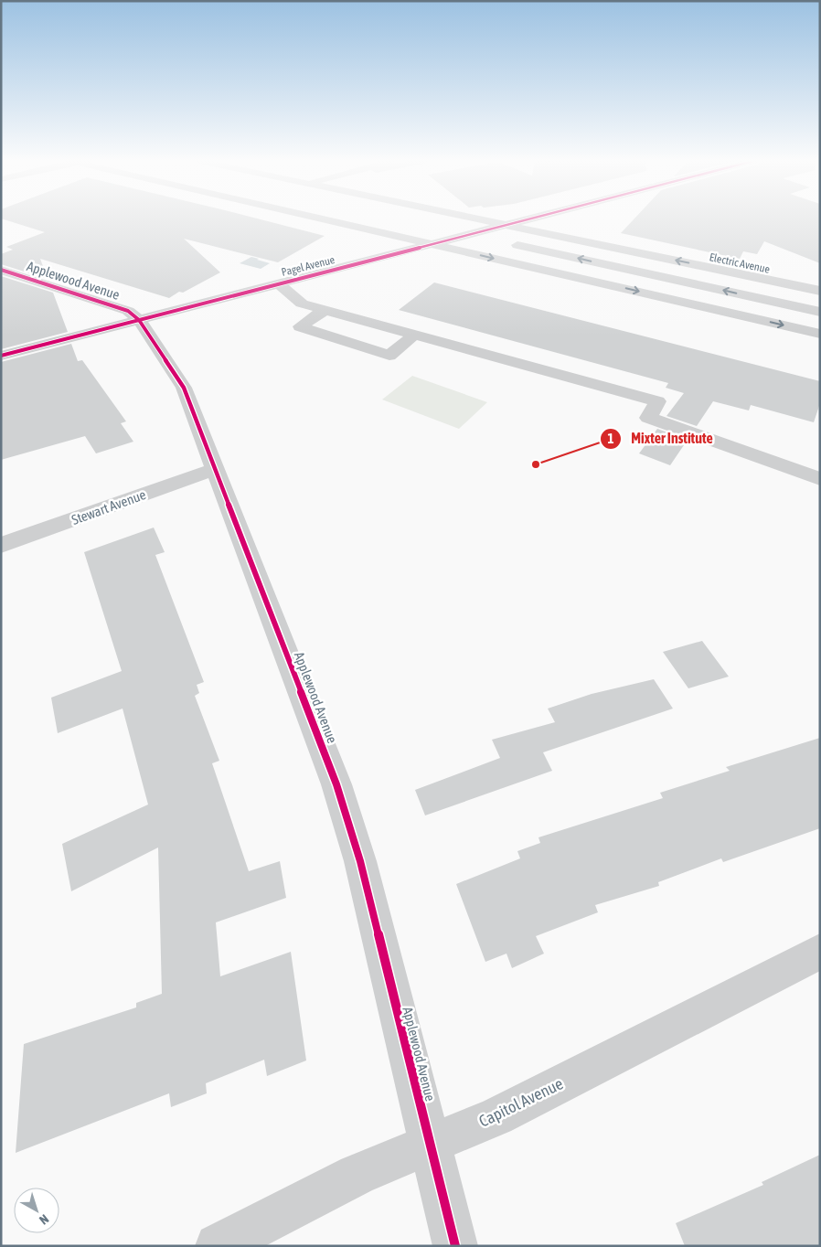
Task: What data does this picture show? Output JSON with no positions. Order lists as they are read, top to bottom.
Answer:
{
  "streets": {
    "street": [
      "Electric Avenue",
      "Pagel Avenue",
      "Applewood Avenue",
      "Stewart Avenue",
      "Capitol Avenue"
    ]
  },
  "crossings": [
    ["Electric Avenue", "Pagel Avenue"],
    ["Pagel Avenue", "Applewood Avenue"],
    ["Applewood Avenue", "Stewart Avenue"],
    ["Applewood Avenue", "Capitol Avenue"]
  ],
  "places": ["Mixter Institute"],
  "north": "bottom right"
}
